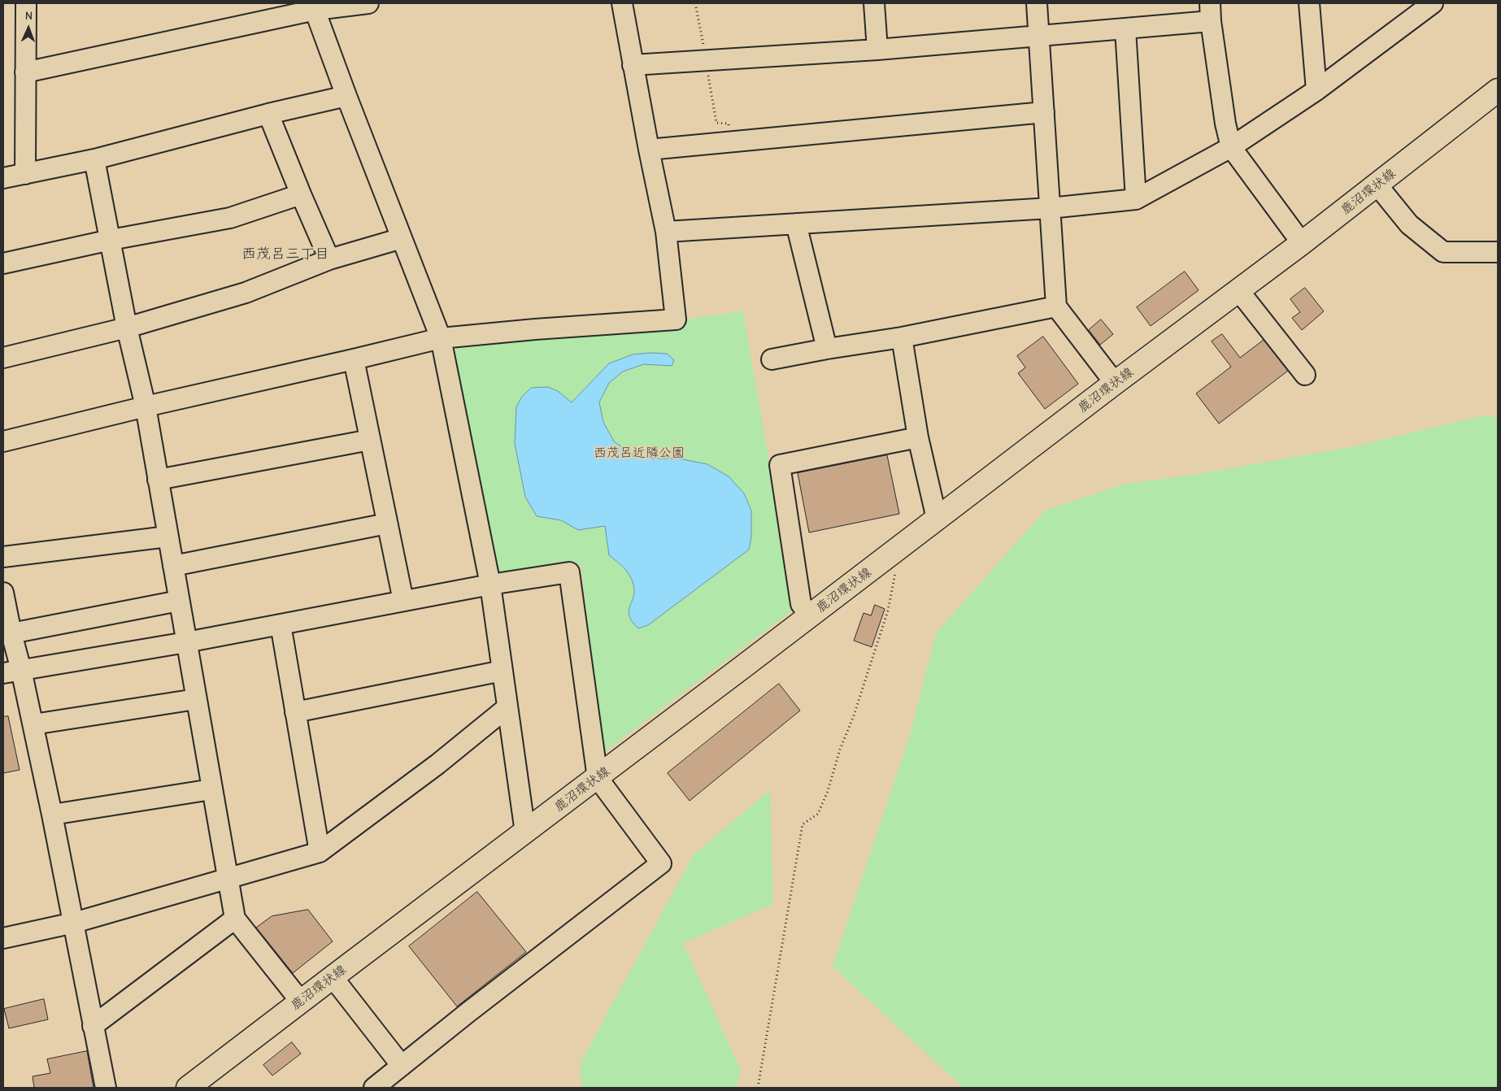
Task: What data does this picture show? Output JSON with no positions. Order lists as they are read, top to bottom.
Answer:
{
  "streets": {
    "main road": ["鹿沼環状線"]
  },
  "districts": ["西茂呂三丁目"],
  "parks": ["西茂呂近隣公園"],
  "north": "top"
}
